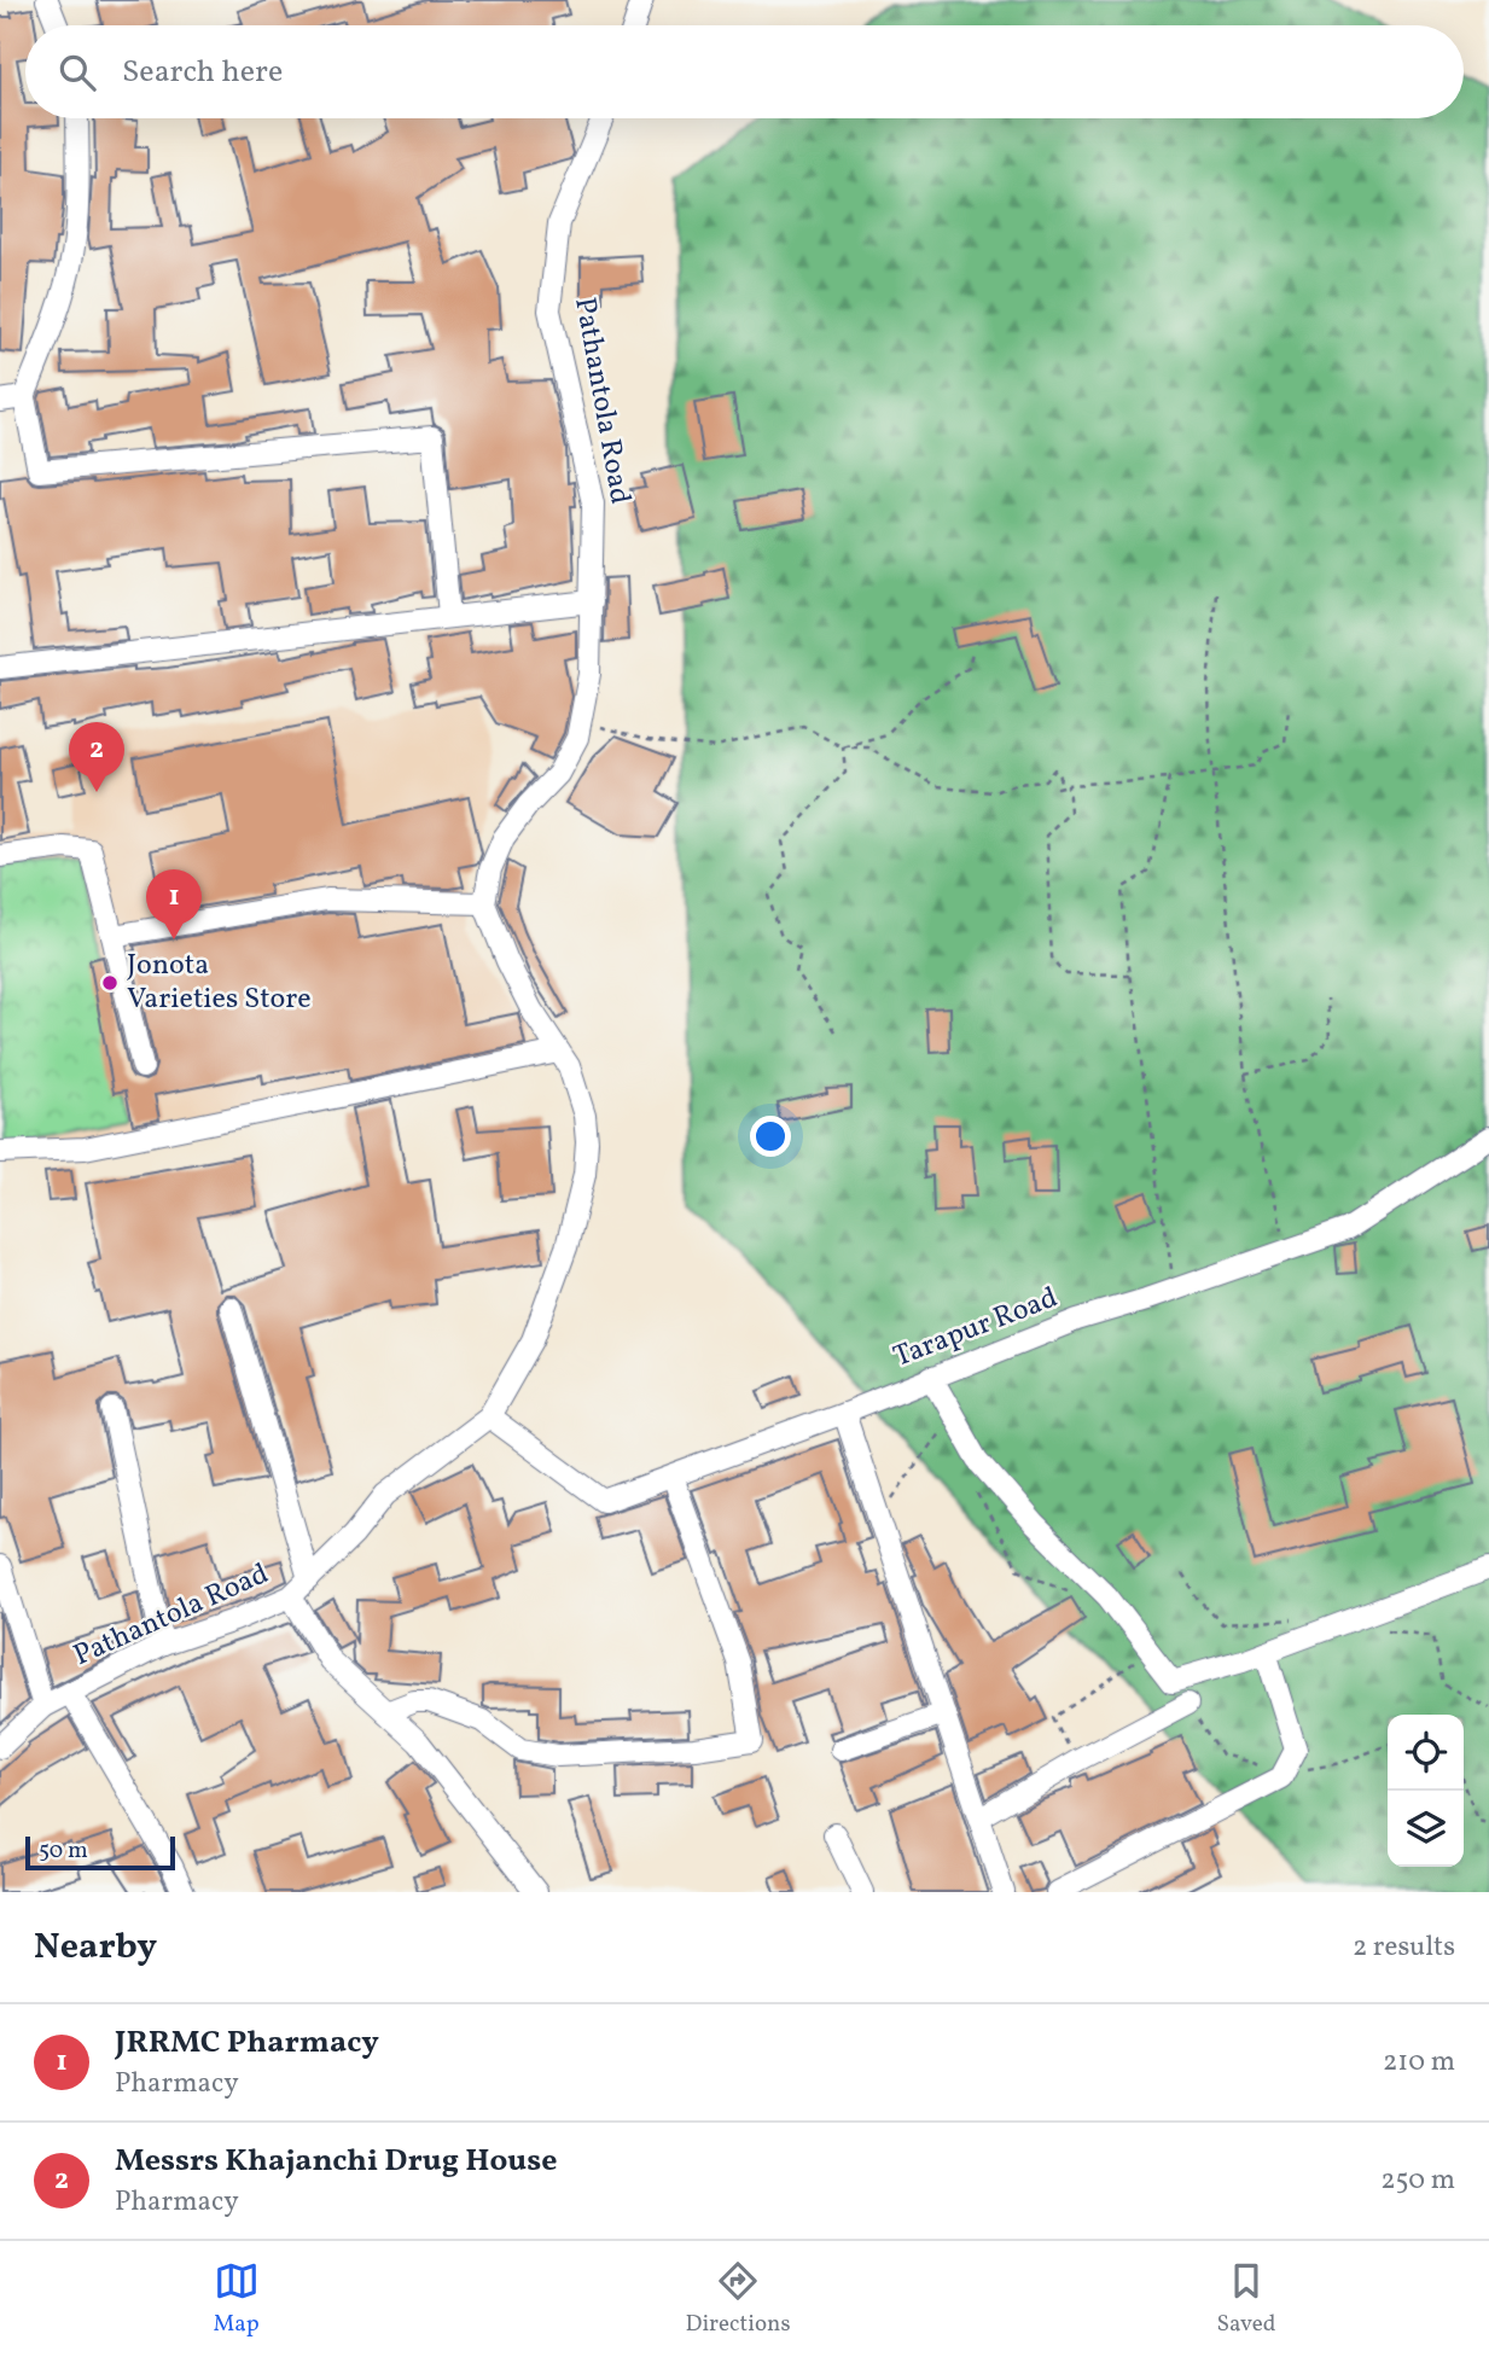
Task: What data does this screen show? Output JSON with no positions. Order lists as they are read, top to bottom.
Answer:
{
  "streets": {
    "street": ["Pathantola Road", "Tarapur Road"]
  },
  "crossings": [
    ["Pathantola Road", "Tarapur Road"]
  ],
  "places": ["Jonota Varieties Store"],
  "scale_bar": "50 m",
  "page": {
    "search": "Search here",
    "pins": ["2", "1"],
    "scale": "50 m",
    "heading": ["Nearby", "2 results"],
    "list": [
      {
        "mark": "1",
        "name": "JRRMC Pharmacy",
        "note": "Pharmacy",
        "value": "210 m"
      },
      {
        "mark": "2",
        "name": "Messrs Khajanchi Drug House",
        "note": "Pharmacy",
        "value": "250 m"
      }
    ],
    "nav": ["Map", "Directions", "Saved"]
  }
}
